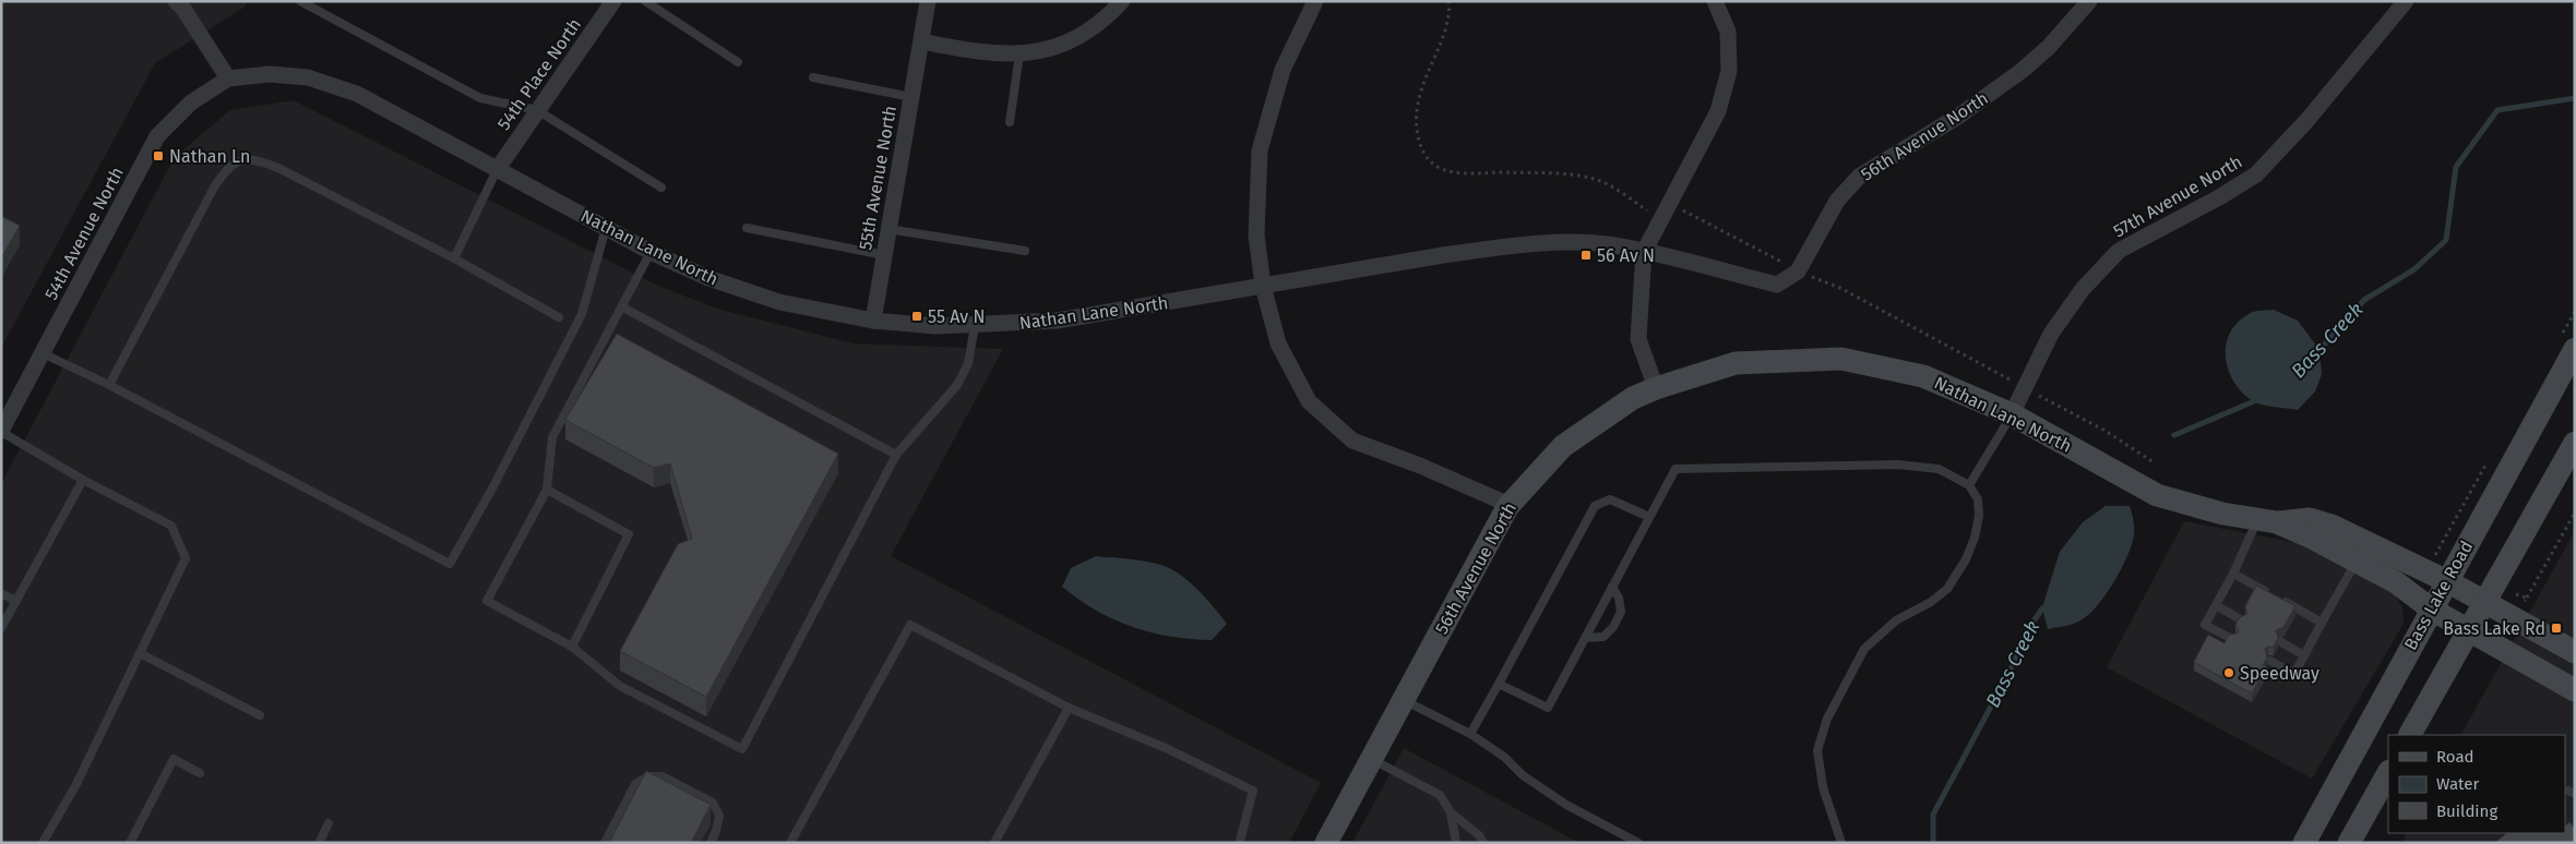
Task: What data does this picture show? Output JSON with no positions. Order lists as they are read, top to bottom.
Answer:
{
  "streets": {
    "street": [
      "54th Place North",
      "56th Avenue North",
      "55th Avenue North",
      "57th Avenue North",
      "54th Avenue North",
      "Nathan Lane North",
      "Bass Lake Road"
    ]
  },
  "crossings": [
    ["54th Place North", "Nathan Lane North"],
    ["56th Avenue North", "Nathan Lane North"],
    ["55th Avenue North", "Nathan Lane North"],
    ["57th Avenue North", "Nathan Lane North"],
    ["54th Avenue North", "Nathan Lane North"],
    ["Nathan Lane North", "Bass Lake Road"]
  ],
  "water": ["Bass Creek"],
  "places": {
    "transit": [
      "Nathan Ln",
      "56 Av N",
      "55 Av N",
      "Bass Lake Rd"
    ],
    "other": ["Speedway"]
  },
  "legend": ["Road", "Water", "Building"]
}
